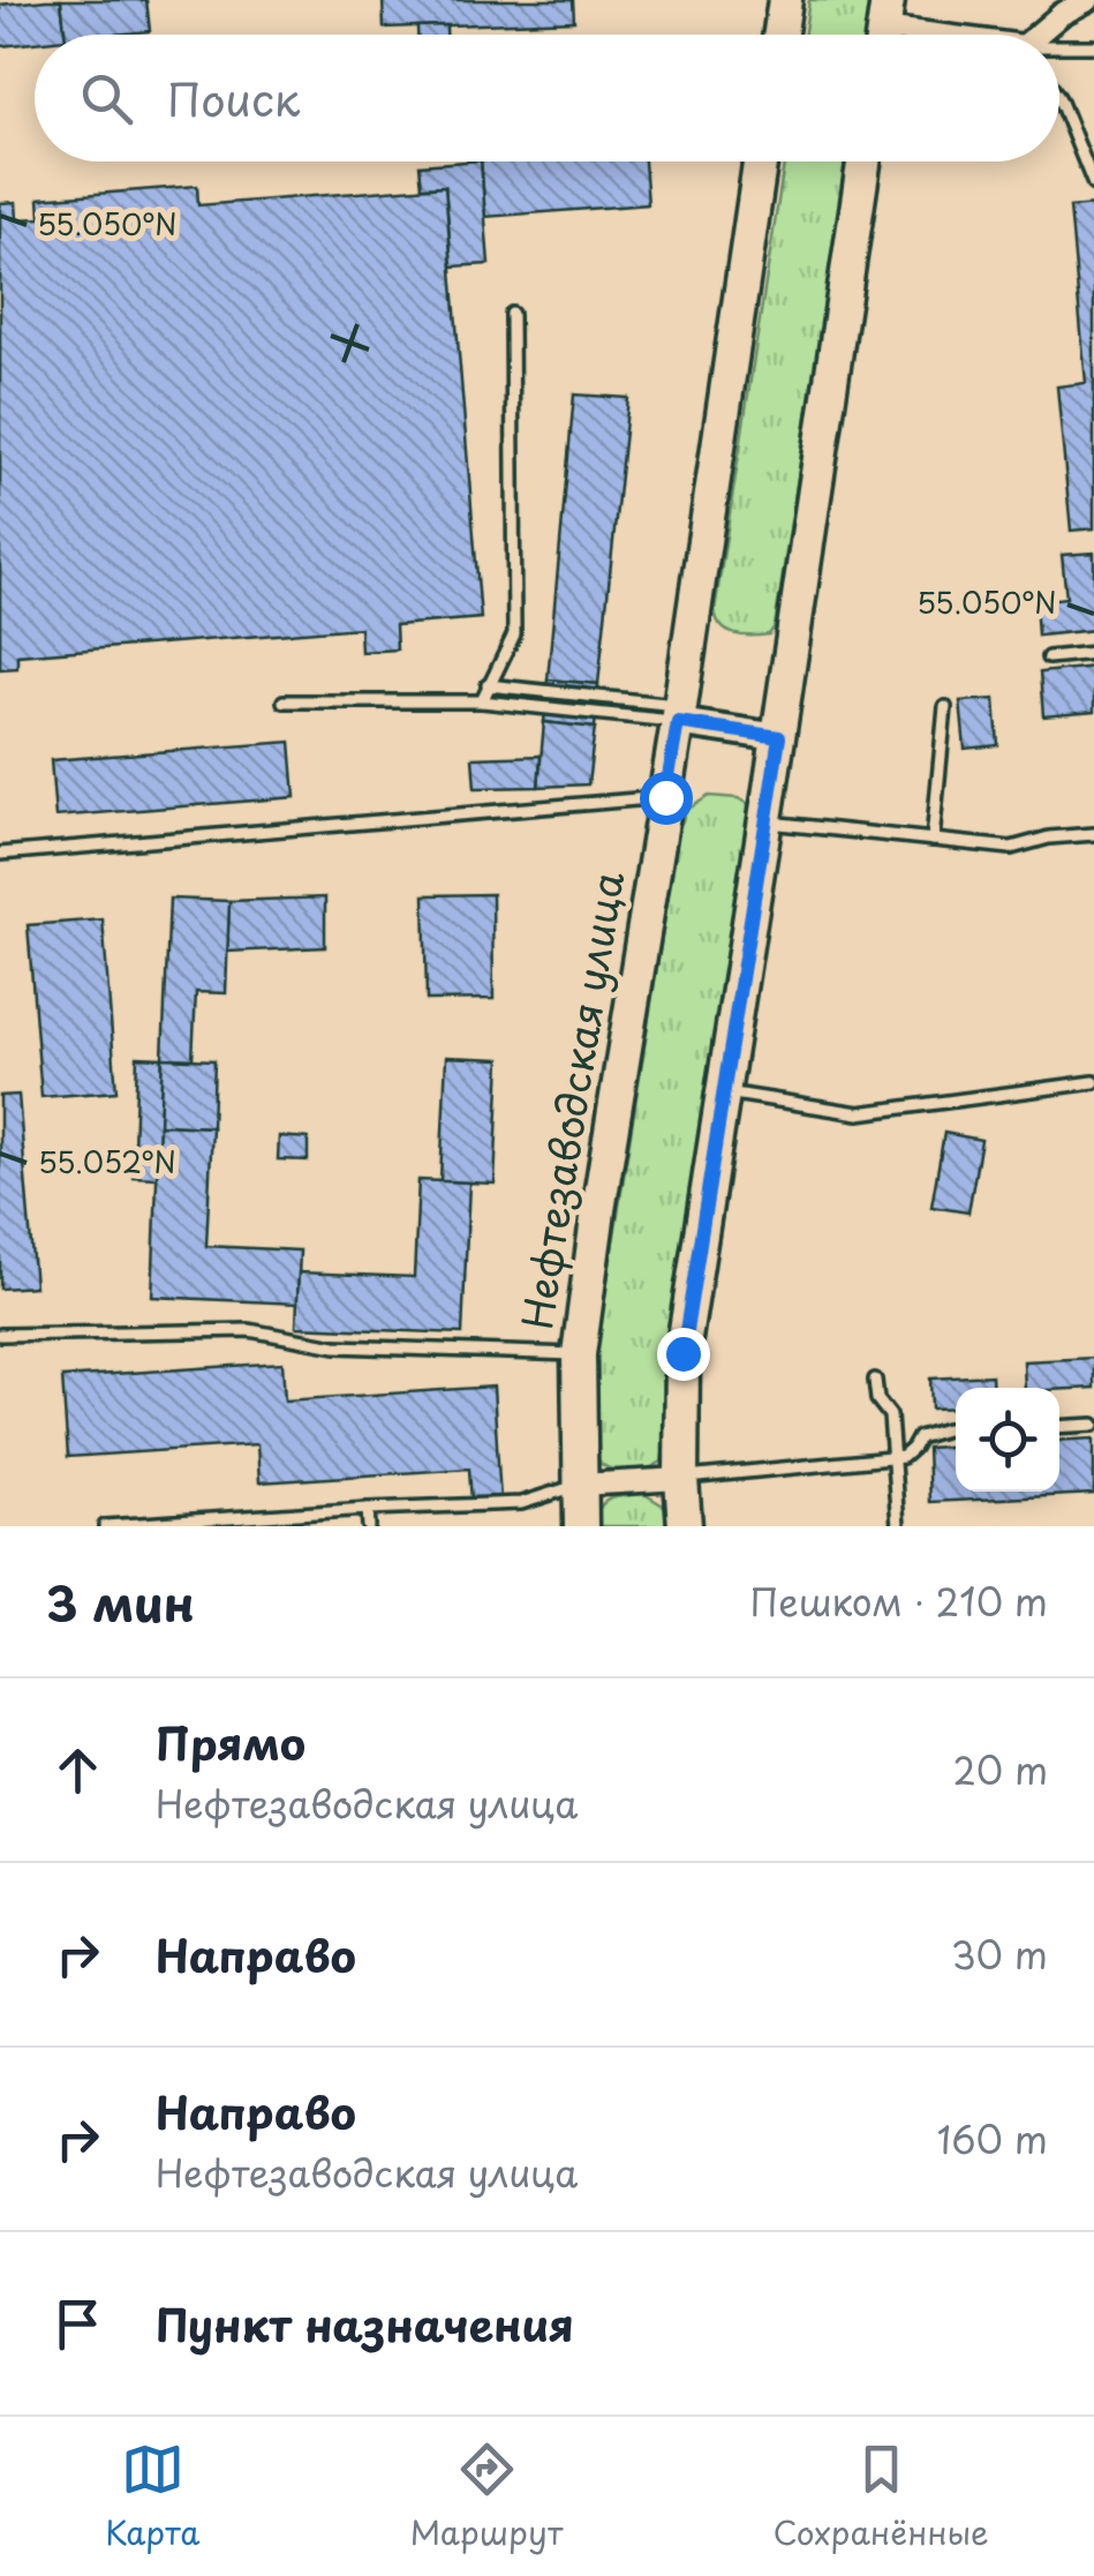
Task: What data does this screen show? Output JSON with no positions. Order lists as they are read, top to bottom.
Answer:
{
  "streets": {
    "main road": ["Нефтезаводская улица"]
  },
  "page": {
    "search": "Поиск",
    "heading": ["3 мин", "Пешком · 210 m"],
    "list": [
      ["Прямо", "Нефтезаводская улица", "20 m"],
      ["Направо", "30 m"],
      ["Направо", "Нефтезаводская улица", "160 m"],
      "Пункт назначения"
    ],
    "nav": ["Карта", "Маршрут", "Сохранённые"]
  },
  "coordinates": ["55.050°N", "55.052°N"]
}
